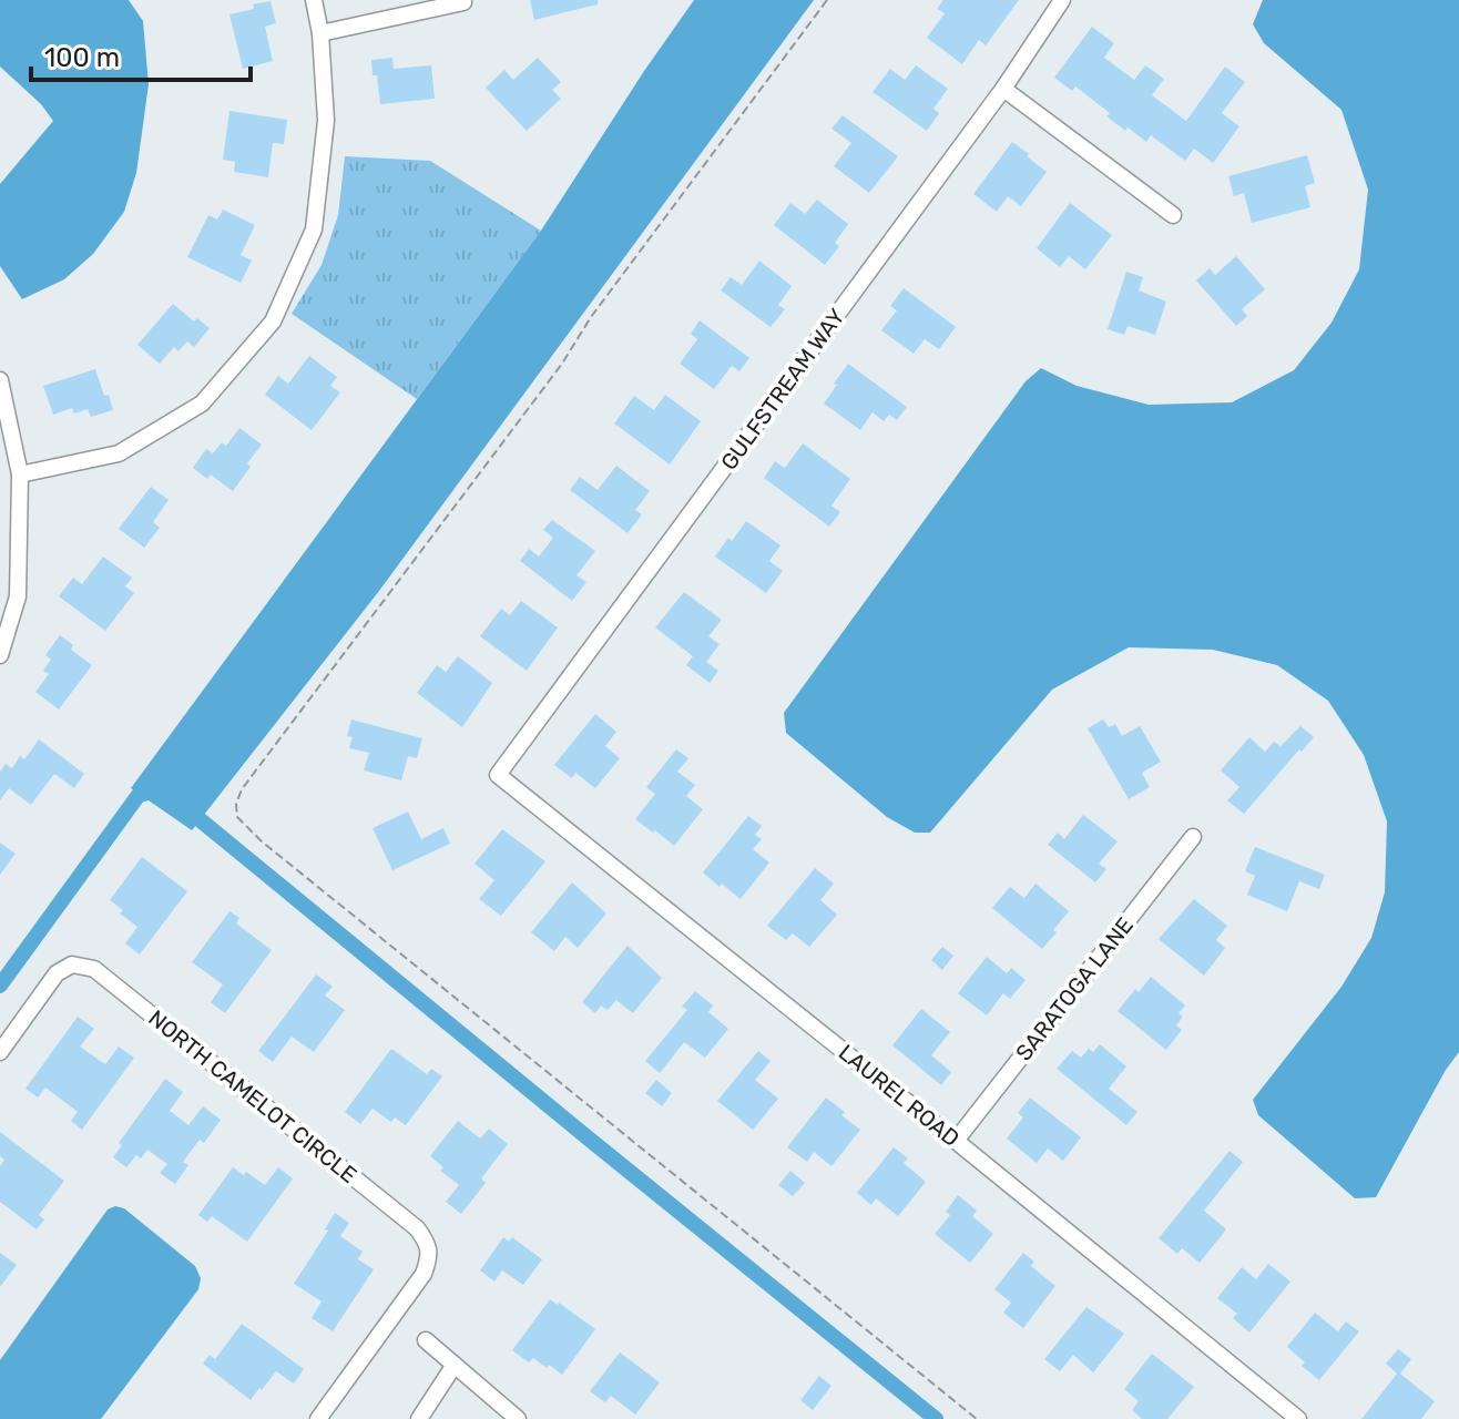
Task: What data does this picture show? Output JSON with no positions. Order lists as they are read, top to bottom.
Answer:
{
  "streets": {
    "street": [
      "GULFSTREAM WAY",
      "SARATOGA LANE",
      "LAUREL ROAD",
      "NORTH CAMELOT CIRCLE"
    ]
  },
  "crossings": [
    ["GULFSTREAM WAY", "LAUREL ROAD"],
    ["SARATOGA LANE", "LAUREL ROAD"]
  ],
  "scale_bar": "100 m"
}
